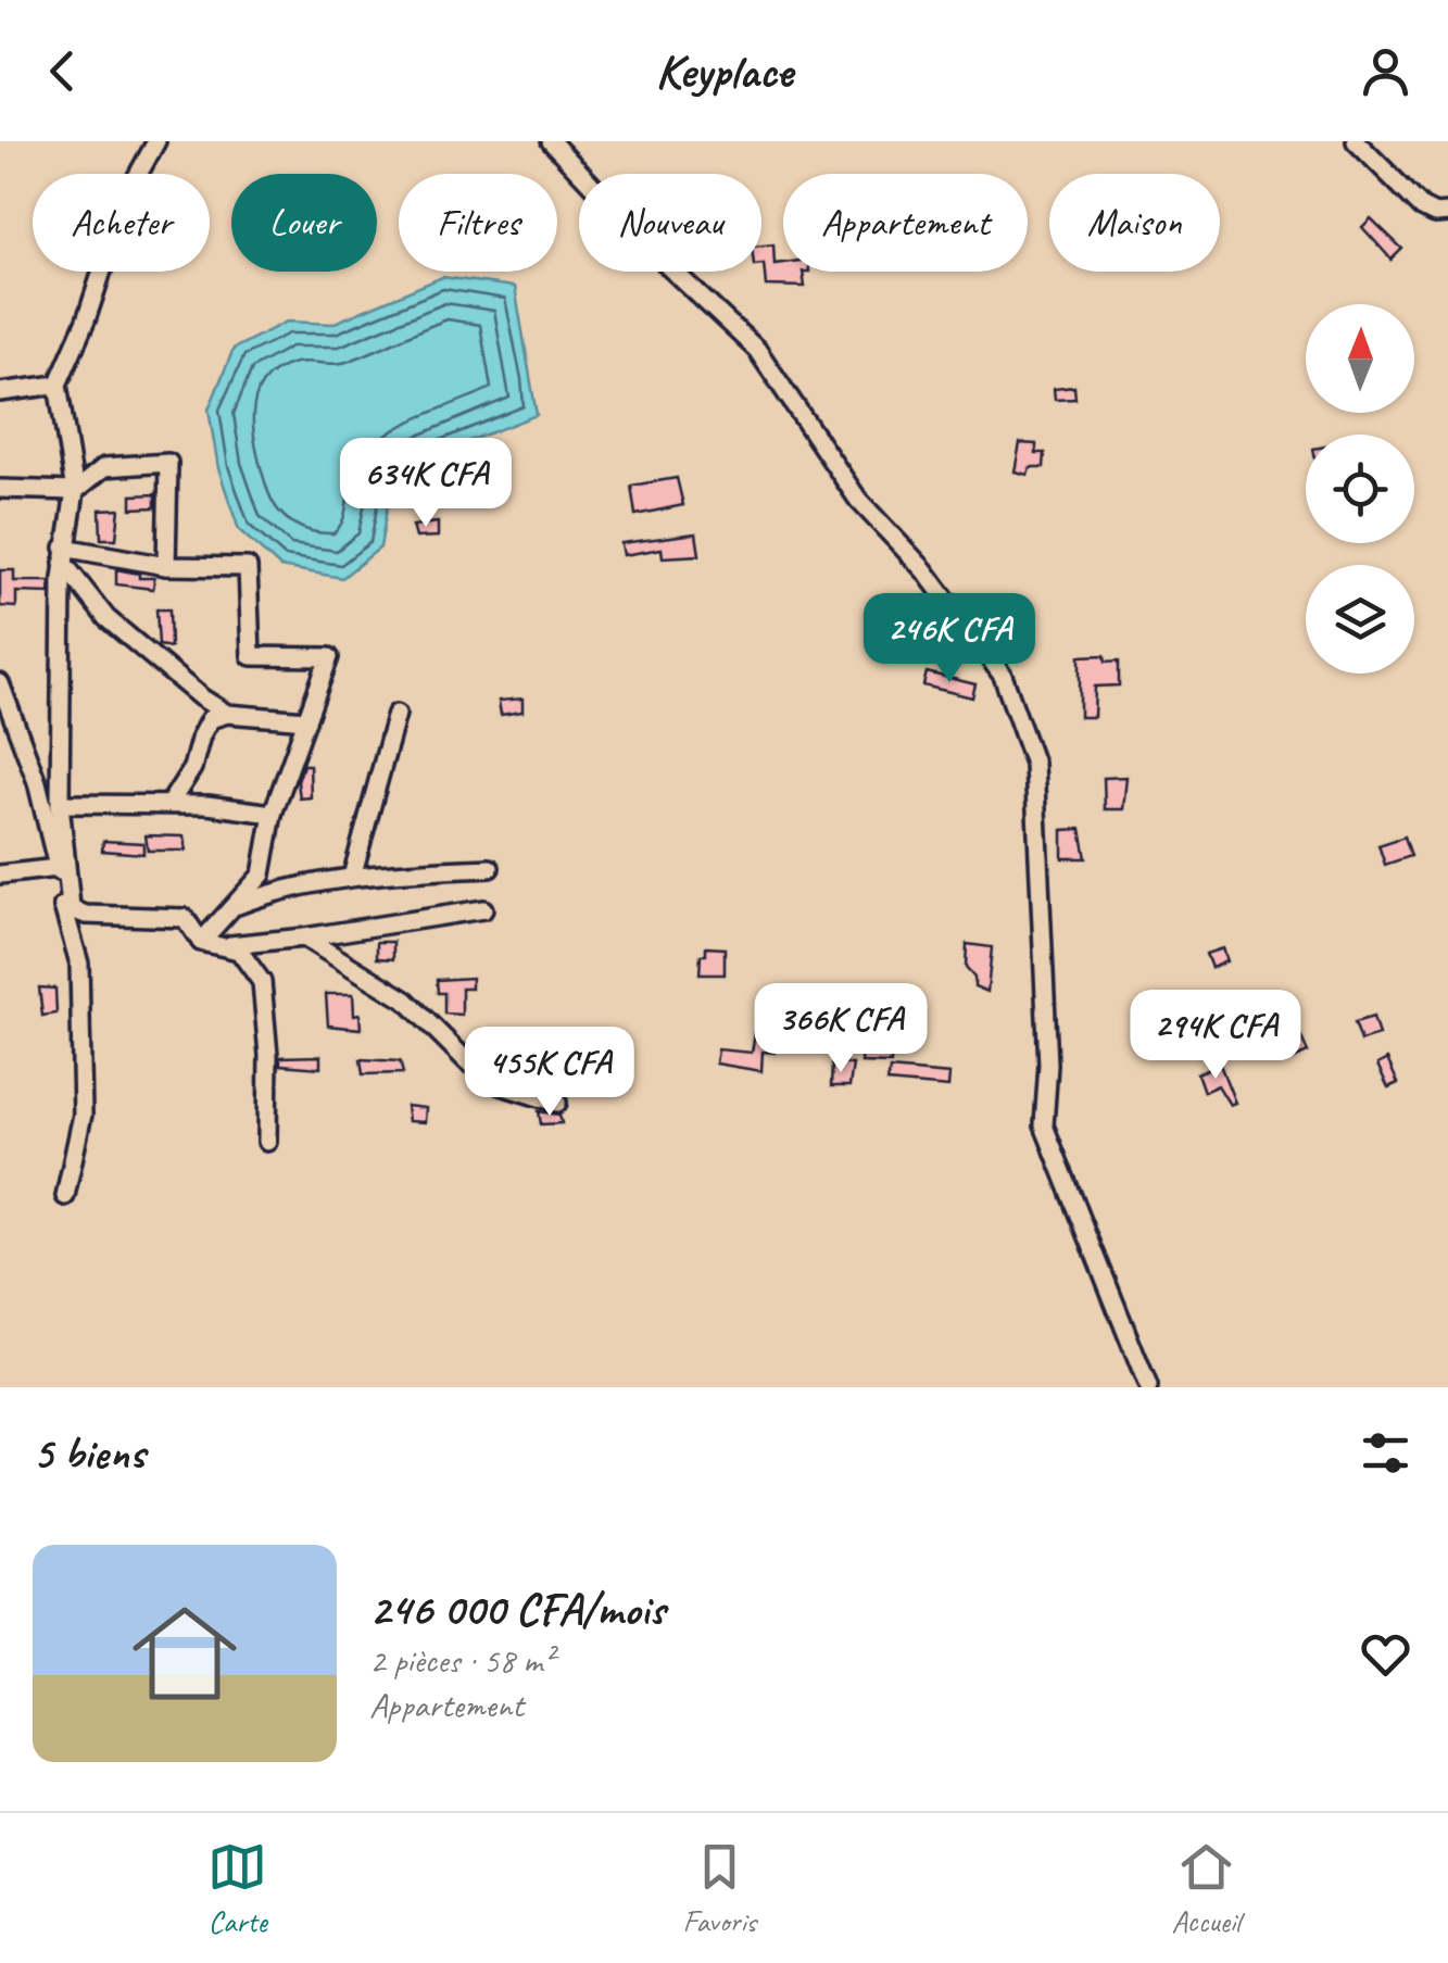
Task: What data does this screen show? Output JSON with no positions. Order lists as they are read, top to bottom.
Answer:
{
  "north": "top",
  "page": {
    "header": "Keyplace",
    "chip": [
      "Acheter",
      "Louer",
      "Filtres",
      "Nouveau",
      "Appartement",
      "Maison"
    ],
    "price": [
      "634K CFA",
      "246K CFA",
      "366K CFA",
      "294K CFA",
      "455K CFA"
    ],
    "heading": "5 biens",
    "list": [
      {
        "name": "246 000 CFA/mois",
        "note": "2 pièces · 58 m² · Appartement"
      }
    ],
    "tabs": ["Carte", "Favoris", "Accueil"]
  }
}
